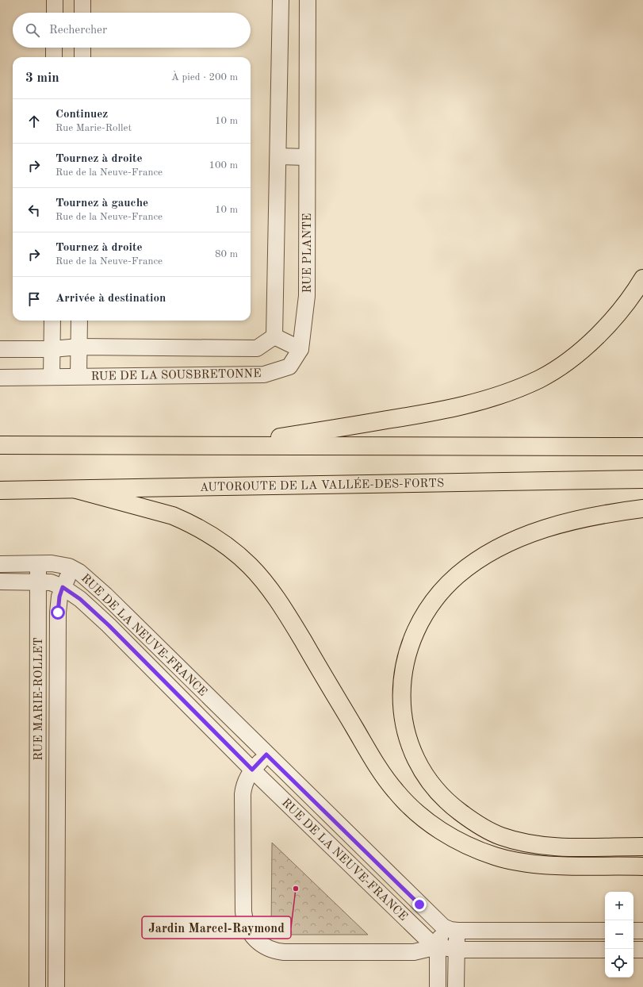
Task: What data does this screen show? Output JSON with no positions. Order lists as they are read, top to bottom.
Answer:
{
  "streets": {
    "highway": ["AUTOROUTE DE LA VALLÉE-DES-FORTS"],
    "street": [
      "RUE PLANTE",
      "RUE DE LA SOUSBRETONNE",
      "RUE DE LA NEUVE-FRANCE",
      "RUE MARIE-ROLLET"
    ]
  },
  "crossings": [
    ["RUE PLANTE", "RUE DE LA SOUSBRETONNE"],
    ["RUE DE LA NEUVE-FRANCE", "RUE MARIE-ROLLET"]
  ],
  "places": ["Jardin Marcel-Raymond"],
  "page": {
    "search": "Rechercher",
    "heading": ["3 min", "À pied · 200 m"],
    "list": [
      ["Continuez", "Rue Marie-Rollet", "10 m"],
      ["Tournez à droite", "Rue de la Neuve-France", "100 m"],
      ["Tournez à gauche", "Rue de la Neuve-France", "10 m"],
      ["Tournez à droite", "Rue de la Neuve-France", "80 m"],
      "Arrivée à destination"
    ],
    "map_buttons": ["+", "−"]
  }
}
